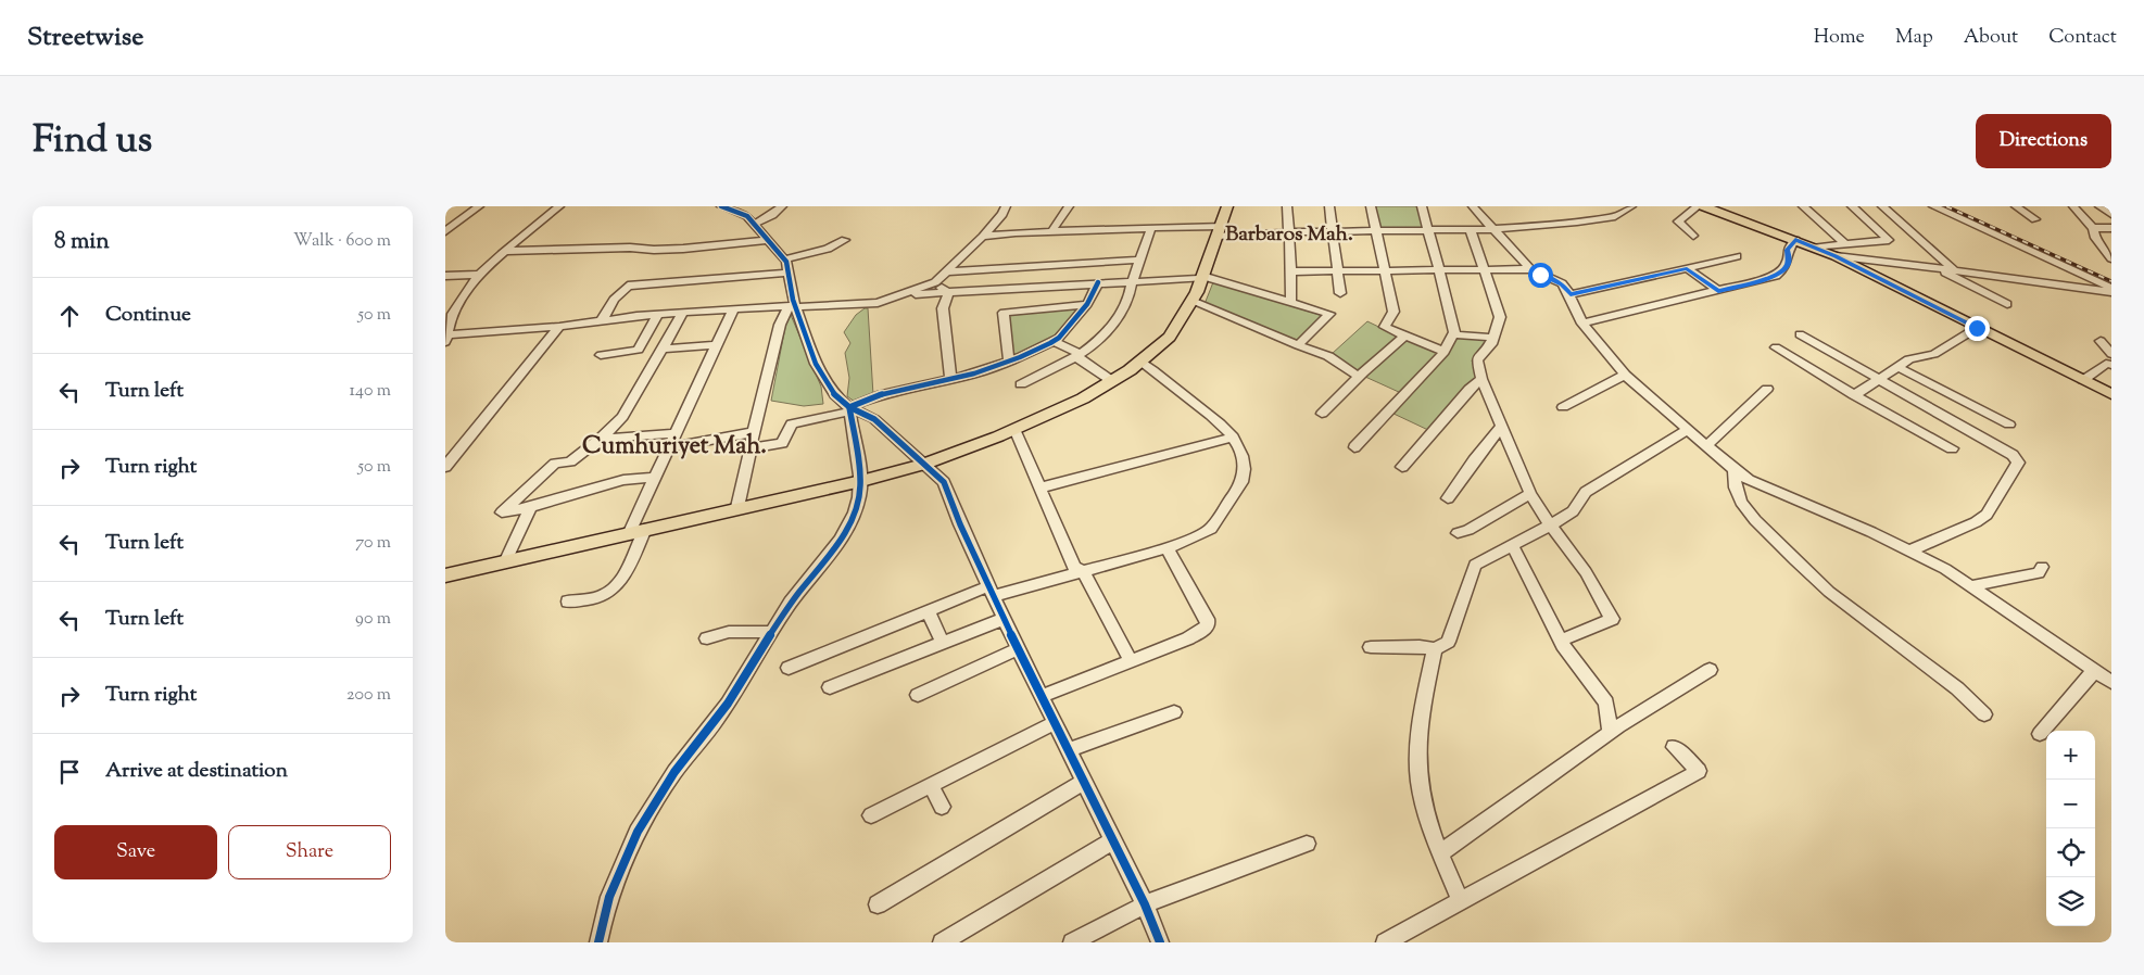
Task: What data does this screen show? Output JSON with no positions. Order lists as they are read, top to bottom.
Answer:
{
  "districts": ["Barbaros Mah.", "Cumhuriyet Mah."],
  "page": {
    "header": "Streetwise",
    "nav": [
      "Home",
      "Map",
      "About",
      "Contact"
    ],
    "title": "Find us",
    "buttons": [
      "Directions",
      ["Save", "Share"]
    ],
    "heading": ["8 min", "Walk · 600 m"],
    "list": [
      ["Continue", "50 m"],
      ["Turn left", "140 m"],
      ["Turn right", "50 m"],
      ["Turn left", "70 m"],
      ["Turn left", "90 m"],
      ["Turn right", "200 m"],
      "Arrive at destination"
    ],
    "map_buttons": ["+", "−"]
  }
}
